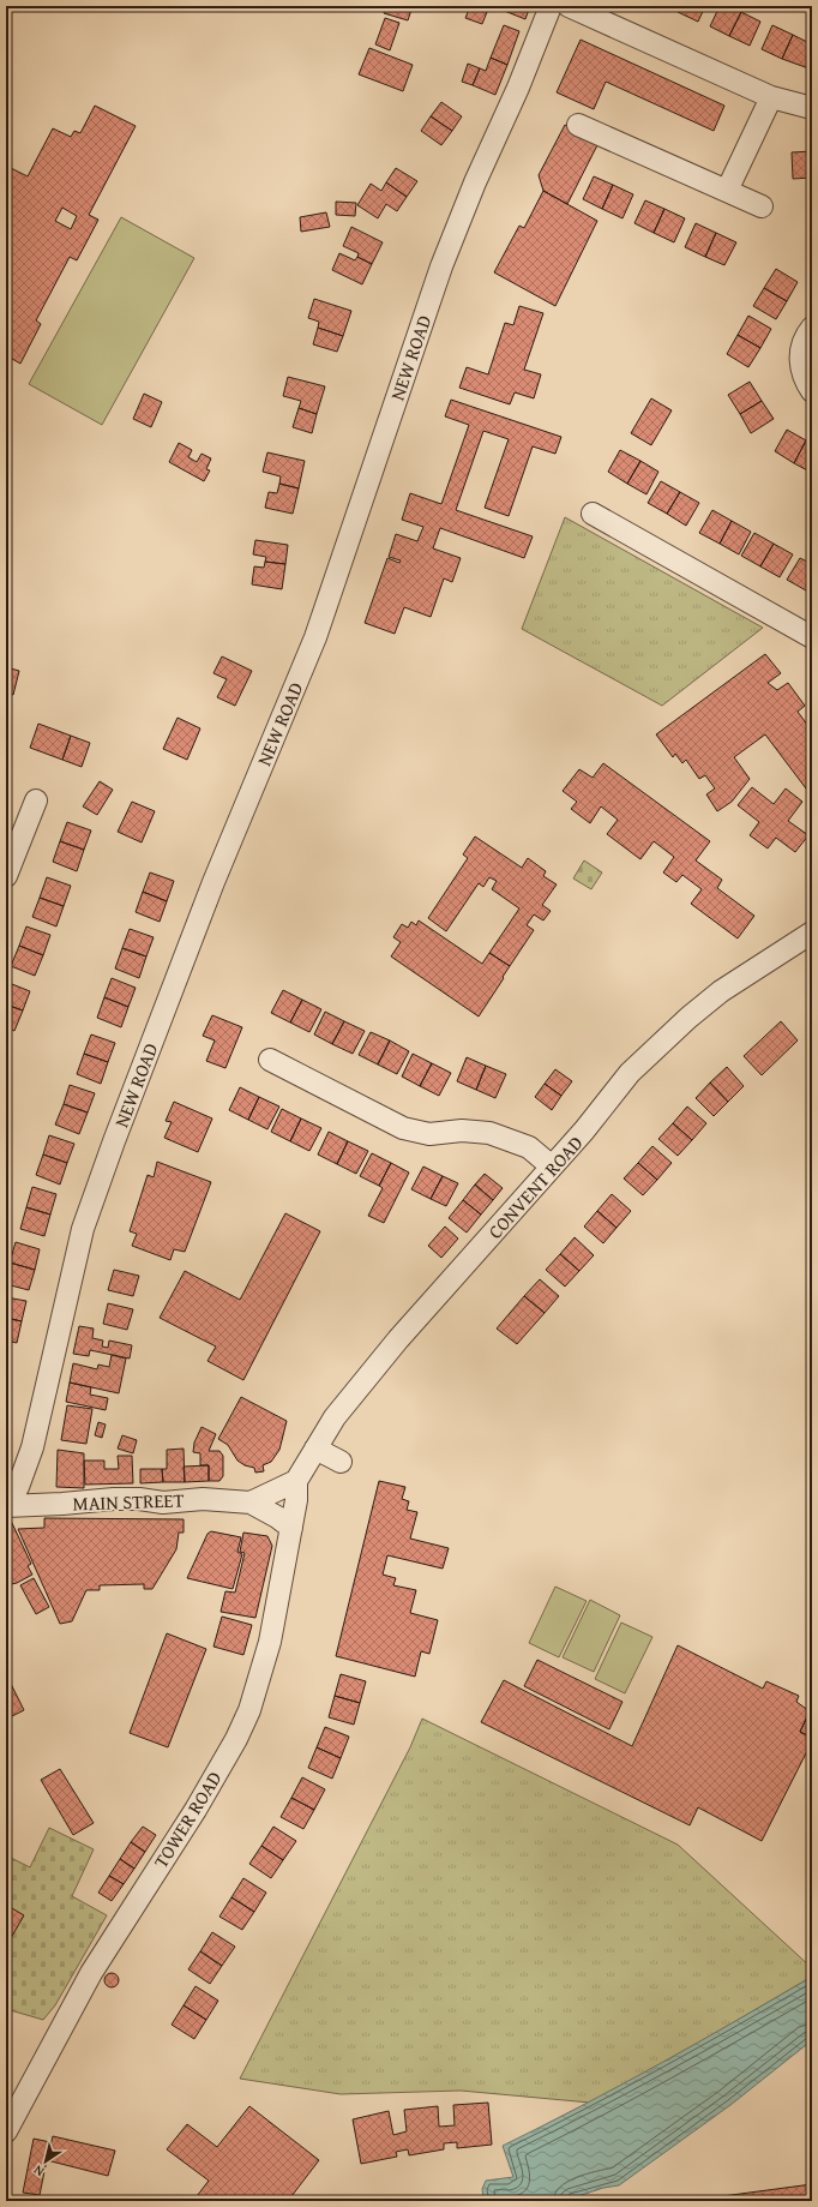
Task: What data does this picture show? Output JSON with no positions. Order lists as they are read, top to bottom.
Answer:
{
  "streets": {
    "street": [
      "NEW ROAD",
      "CONVENT ROAD",
      "MAIN STREET",
      "TOWER ROAD"
    ]
  },
  "crossings": [
    ["NEW ROAD", "MAIN STREET"],
    ["CONVENT ROAD", "TOWER ROAD"],
    ["MAIN STREET", "TOWER ROAD"]
  ],
  "north": "bottom left"
}
